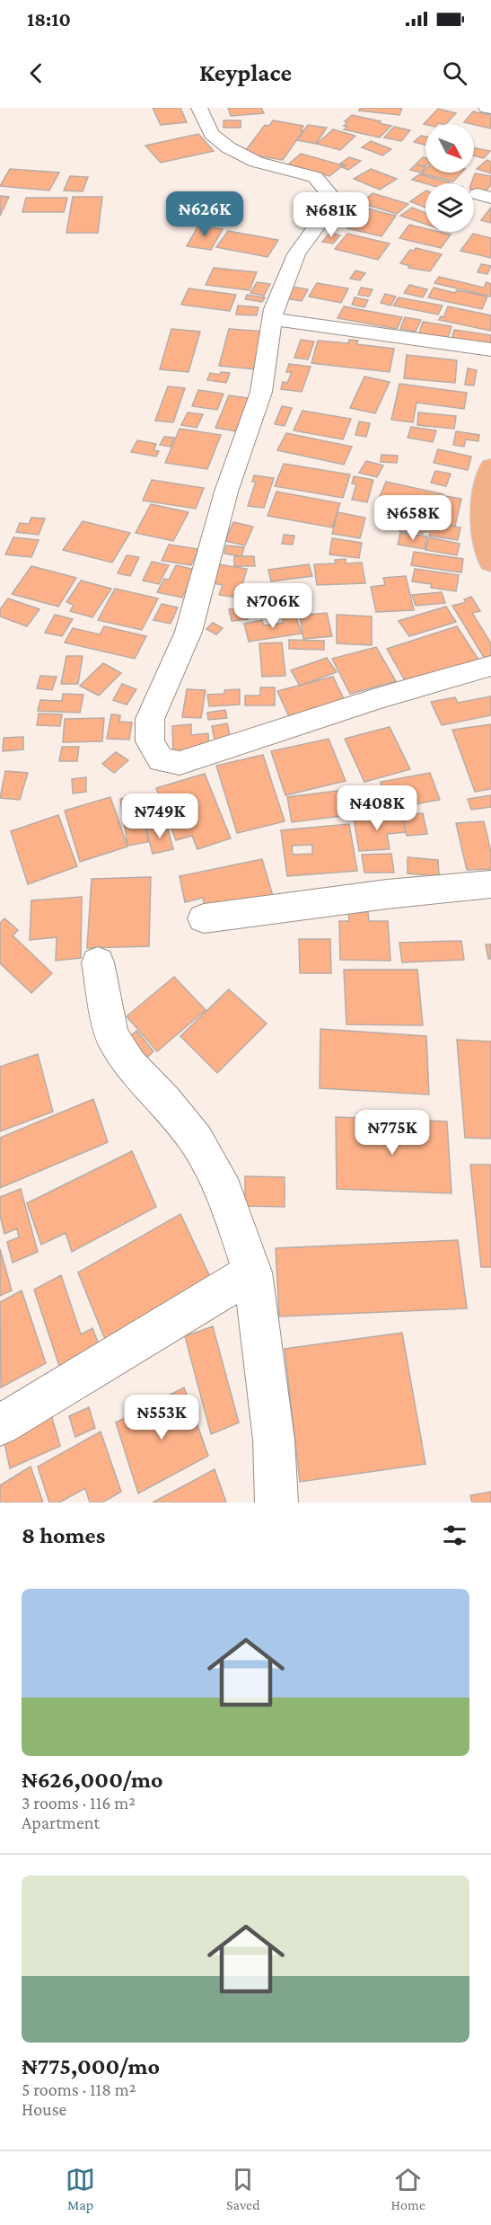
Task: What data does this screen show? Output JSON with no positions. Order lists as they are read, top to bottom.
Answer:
{
  "north": "bottom right",
  "page": {
    "status": "18:10",
    "header": "Keyplace",
    "price": [
      "₦626K",
      "₦681K",
      "₦658K",
      "₦706K",
      "₦408K",
      "₦749K",
      "₦775K",
      "₦553K"
    ],
    "heading": "8 homes",
    "list": [
      {
        "name": "₦626,000/mo",
        "note": "3 rooms · 116 m² · Apartment"
      },
      {
        "name": "₦775,000/mo",
        "note": "5 rooms · 118 m² · House"
      }
    ],
    "tabs": ["Map", "Saved", "Home"]
  }
}
